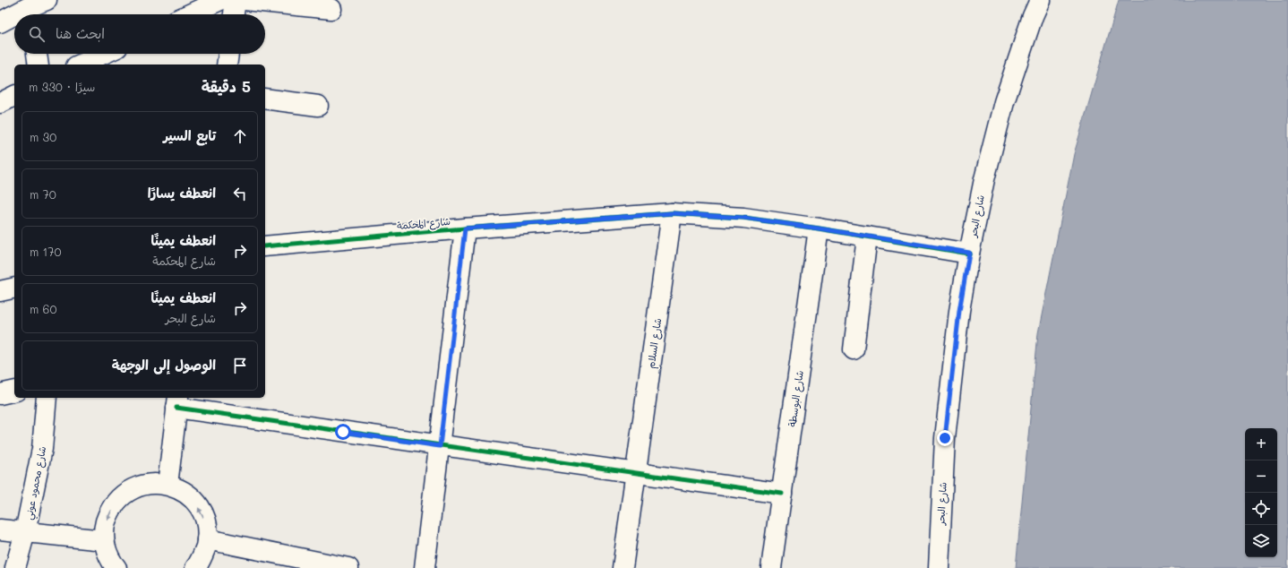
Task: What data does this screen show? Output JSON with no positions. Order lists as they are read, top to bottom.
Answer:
{
  "streets": {
    "street": [
      "شارع البحر",
      "شارع المحكمة",
      "شارع السلام",
      "شارع البوسطة",
      "شارع محمود عوني"
    ]
  },
  "crossings": [
    ["شارع البحر", "شارع المحكمة"],
    ["شارع المحكمة", "شارع السلام"],
    ["شارع المحكمة", "شارع البوسطة"]
  ],
  "page": {
    "search": "ابحث هنا",
    "heading": ["5 دقيقة", "سيرًا · 330 m"],
    "list": [
      ["تابع السير", "30 m"],
      ["انعطف يسارًا", "70 m"],
      ["انعطف يمينًا", "شارع المحكمة", "170 m"],
      ["انعطف يمينًا", "شارع البحر", "60 m"],
      "الوصول إلى الوجهة"
    ],
    "map_buttons": ["+", "−"]
  }
}
